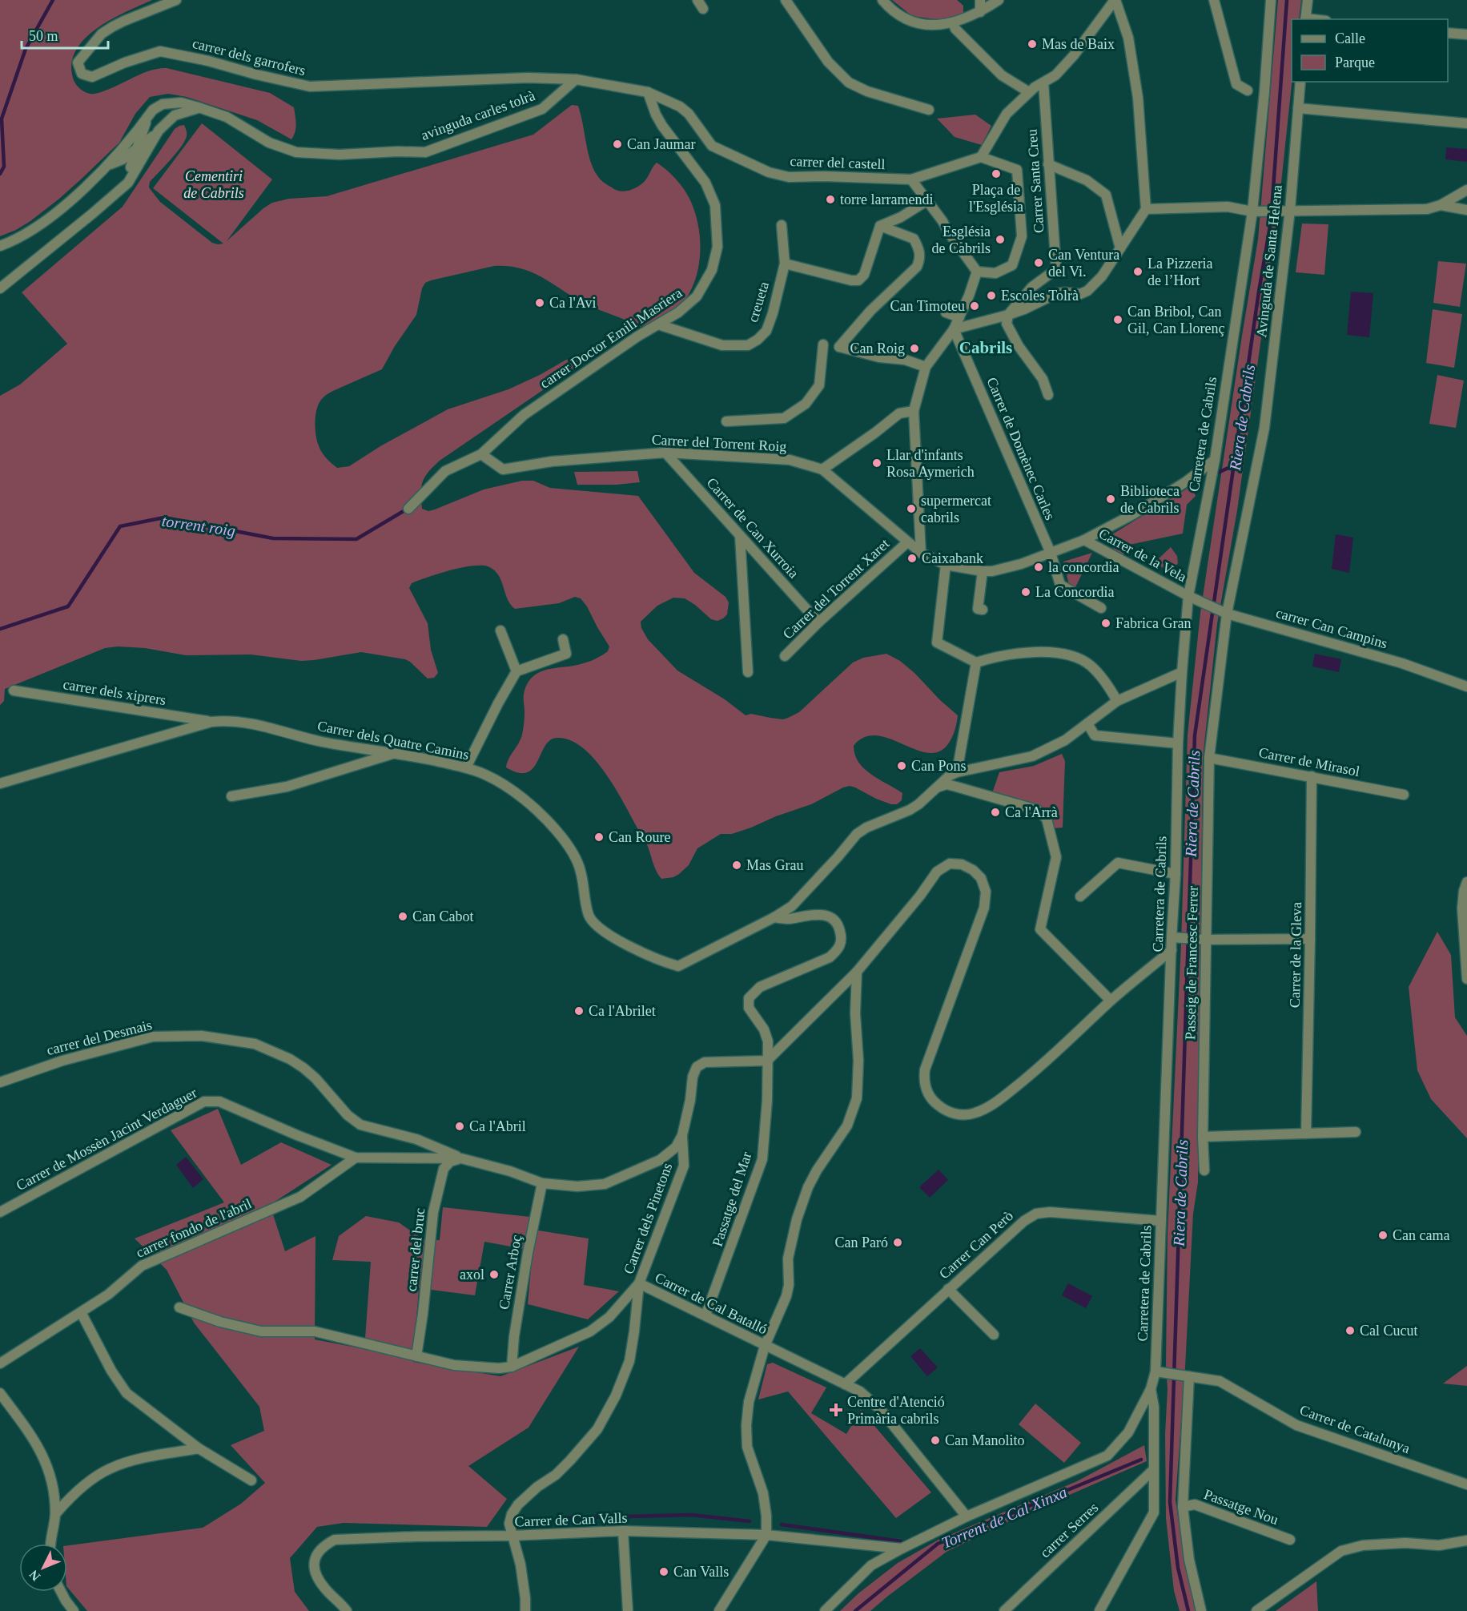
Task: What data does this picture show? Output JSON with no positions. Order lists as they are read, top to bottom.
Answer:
{
  "streets": {
    "street": [
      "carrer dels garrofers",
      "avinguda carles tolrà",
      "carrer del castell",
      "Carrer Santa Creu",
      "Avinguda de Santa Helena",
      "creueta",
      "carrer Doctor Emili Masriera",
      "Carretera de Cabrils",
      "Carrer del Torrent Roig",
      "Carrer de Domènec Carles",
      "Carrer de Can Xurroia",
      "Carrer de la Vela",
      "Carrer del Torrent Xaret",
      "carrer Can Campins",
      "carrer dels xiprers",
      "Carrer dels Quatre Camins",
      "Carrer de Mirasol",
      "Carrer de la Gleva",
      "Passeig de Francesc Ferrer",
      "carrer del Desmais",
      "Carrer de Mossèn Jacint Verdaguer",
      "Passatge del Mar",
      "Carrer dels Pinetons",
      "carrer fondo de l'abril",
      "Carrer Can Però",
      "carrer del bruc",
      "Carrer Arboç",
      "Carrer de Cal Batalló",
      "Carrer de Catalunya",
      "Passatge Nou",
      "Carrer de Can Valls",
      "carrer Serres"
    ]
  },
  "crossings": [
    ["carrer dels garrofers", "avinguda carles tolrà"],
    ["carrer del castell", "carrer Doctor Emili Masriera"],
    ["Avinguda de Santa Helena", "carrer Can Campins"],
    ["Avinguda de Santa Helena", "Passeig de Francesc Ferrer"],
    ["creueta", "carrer Doctor Emili Masriera"],
    ["carrer Doctor Emili Masriera", "Carrer del Torrent Roig"],
    ["Carretera de Cabrils", "Carrer del Torrent Roig"],
    ["Carretera de Cabrils", "Carrer de la Vela"],
    ["Carretera de Cabrils", "carrer Can Campins"],
    ["Carretera de Cabrils", "Carrer dels Quatre Camins"],
    ["Carretera de Cabrils", "Carrer Can Però"],
    ["Carretera de Cabrils", "Carrer de Cal Batalló"],
    ["Carretera de Cabrils", "Carrer de Catalunya"],
    ["Carretera de Cabrils", "Carrer de Can Valls"],
    ["Carrer del Torrent Roig", "Carrer de Domènec Carles"],
    ["Carrer del Torrent Roig", "Carrer de Can Xurroia"],
    ["Carrer del Torrent Roig", "Carrer de la Vela"],
    ["Carrer del Torrent Roig", "Carrer del Torrent Xaret"],
    ["Carrer de Can Xurroia", "Carrer del Torrent Xaret"],
    ["Carrer de la Vela", "carrer Can Campins"],
    ["carrer Can Campins", "Passeig de Francesc Ferrer"],
    ["carrer dels xiprers", "Carrer dels Quatre Camins"],
    ["Carrer dels Quatre Camins", "Passatge del Mar"],
    ["Carrer de Mirasol", "Carrer de la Gleva"],
    ["Carrer de Mirasol", "Passeig de Francesc Ferrer"],
    ["carrer del Desmais", "Carrer de Mossèn Jacint Verdaguer"],
    ["carrer del Desmais", "carrer del bruc"],
    ["Carrer de Mossèn Jacint Verdaguer", "Passatge del Mar"],
    ["Carrer de Mossèn Jacint Verdaguer", "Carrer dels Pinetons"],
    ["Carrer de Mossèn Jacint Verdaguer", "carrer fondo de l'abril"],
    ["Carrer de Mossèn Jacint Verdaguer", "carrer del bruc"],
    ["Carrer de Mossèn Jacint Verdaguer", "Carrer Arboç"],
    ["Passatge del Mar", "Carrer de Cal Batalló"],
    ["Carrer dels Pinetons", "Carrer de Cal Batalló"],
    ["Carrer dels Pinetons", "Carrer de Can Valls"],
    ["Carrer Can Però", "Carrer de Cal Batalló"],
    ["carrer del bruc", "Carrer de Cal Batalló"],
    ["Carrer Arboç", "Carrer de Cal Batalló"]
  ],
  "districts": ["Cabrils"],
  "water": ["Riera de Cabrils", "torrent roig", "Torrent de Cal Xinxa"],
  "parks": ["Cementiri de Cabrils"],
  "places": {
    "other": [
      "Mas de Baix",
      "Can Jaumar",
      "Plaça de l'Església",
      "torre larramendi",
      "Església de Cabrils",
      "Can Ventura del Vi.",
      "La Pizzeria de l’Hort",
      "Escoles Tolrà",
      "Ca l'Avi",
      "Can Timoteu",
      "Can Bribol, Can Gil, Can Llorenç",
      "Can Roig",
      "Llar d'infants Rosa Aymerich",
      "Biblioteca de Cabrils",
      "supermercat cabrils",
      "Caixabank",
      "la concordia",
      "La Concordia",
      "Fabrica Gran",
      "Can Pons",
      "Ca l'Arrà",
      "Can Roure",
      "Mas Grau",
      "Can Cabot",
      "Ca l'Abrilet",
      "Ca l'Abril",
      "Can cama",
      "Can Paró",
      "axol",
      "Cal Cucut",
      "Can Manolito",
      "Can Valls"
    ],
    "health": ["Centre d'Atenció Primària cabrils"]
  },
  "legend": ["Calle", "Parque"],
  "scale_bar": "50 m",
  "north": "bottom left"
}
